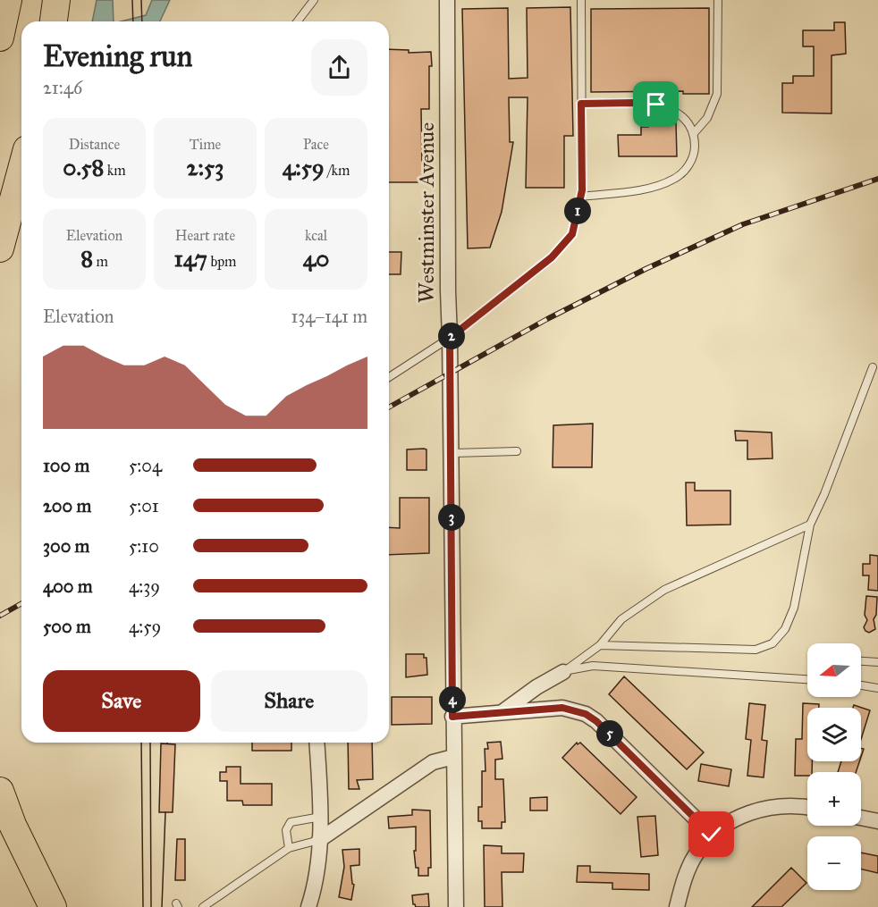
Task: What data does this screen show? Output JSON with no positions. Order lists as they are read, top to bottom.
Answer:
{
  "streets": {
    "street": ["Westminster Avenue"]
  },
  "north": "left",
  "page": {
    "heading": ["Evening run", "21:46"],
    "stats": [
      ["Distance", "0.58 km"],
      ["Time", "2:53"],
      ["Pace", "4:59 /km"],
      ["Elevation", "8 m"],
      ["Heart rate", "147 bpm"],
      ["kcal", "40"]
    ],
    "pins": [
      "1",
      "2",
      "3",
      "4",
      "5"
    ],
    "chart": ["Elevation", "134–141 m"],
    "list": [
      {
        "name": "100 m",
        "note": "5:04"
      },
      {
        "name": "200 m",
        "note": "5:01"
      },
      {
        "name": "300 m",
        "note": "5:10"
      },
      {
        "name": "400 m",
        "note": "4:39"
      },
      {
        "name": "500 m",
        "note": "4:59"
      }
    ],
    "map_buttons": ["+", "−"],
    "buttons": ["Save", "Share"]
  }
}
